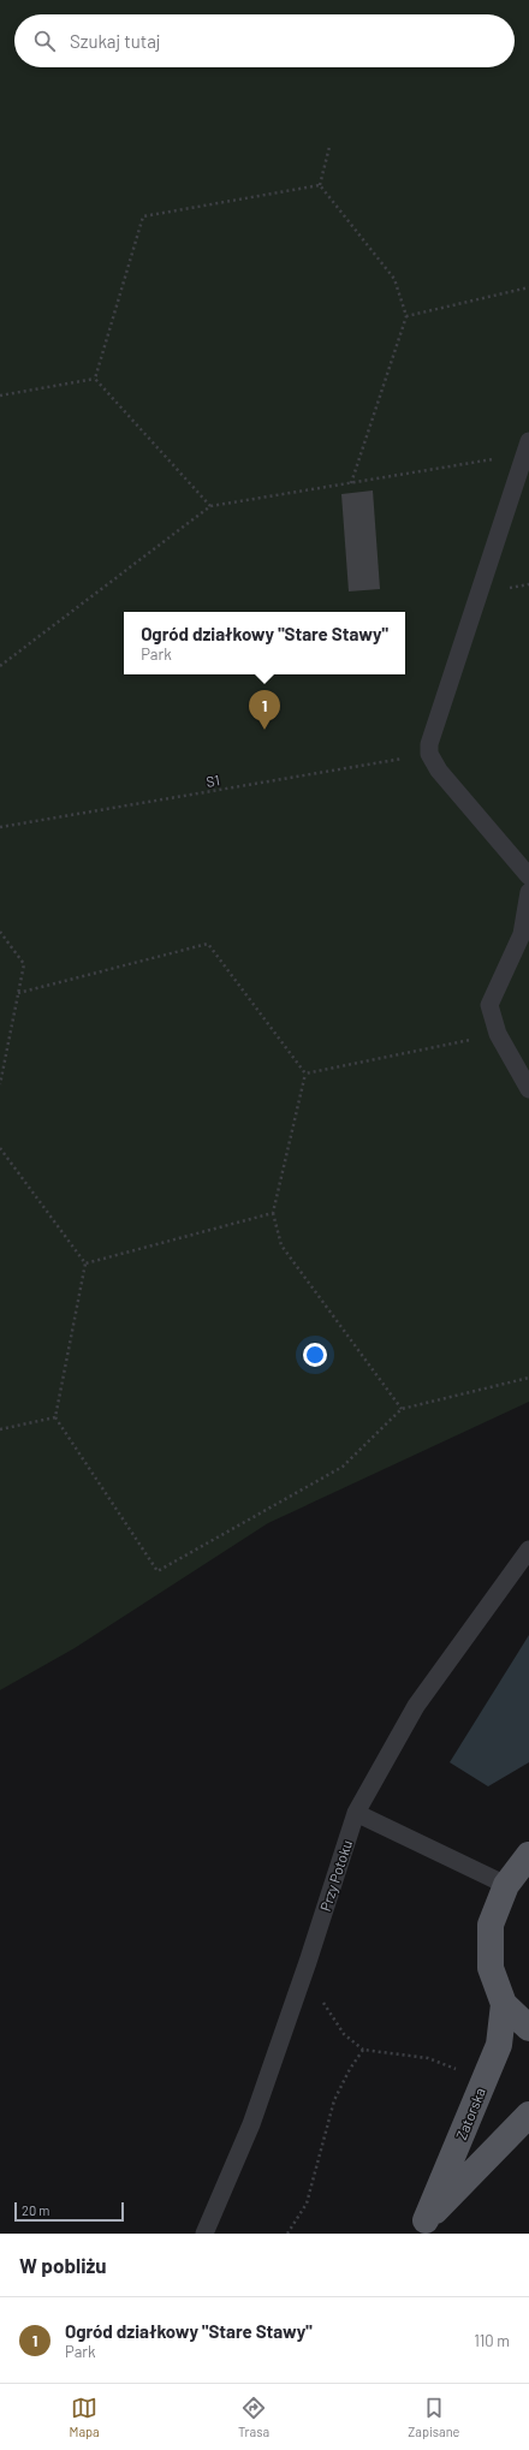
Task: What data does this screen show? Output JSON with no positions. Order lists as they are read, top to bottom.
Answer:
{
  "streets": {
    "main road": ["Zatorska"],
    "lane": ["Przy Potoku"],
    "path": ["S1"]
  },
  "scale_bar": "20 m",
  "page": {
    "search": "Szukaj tutaj",
    "popup": ["Ogród działkowy \"Stare Stawy\"", "Park"],
    "pins": "1",
    "scale": "20 m",
    "heading": "W pobliżu",
    "list": [
      {
        "mark": "1",
        "name": "Ogród działkowy \"Stare Stawy\"",
        "note": "Park",
        "value": "110 m"
      }
    ],
    "nav": ["Mapa", "Trasa", "Zapisane"]
  }
}
